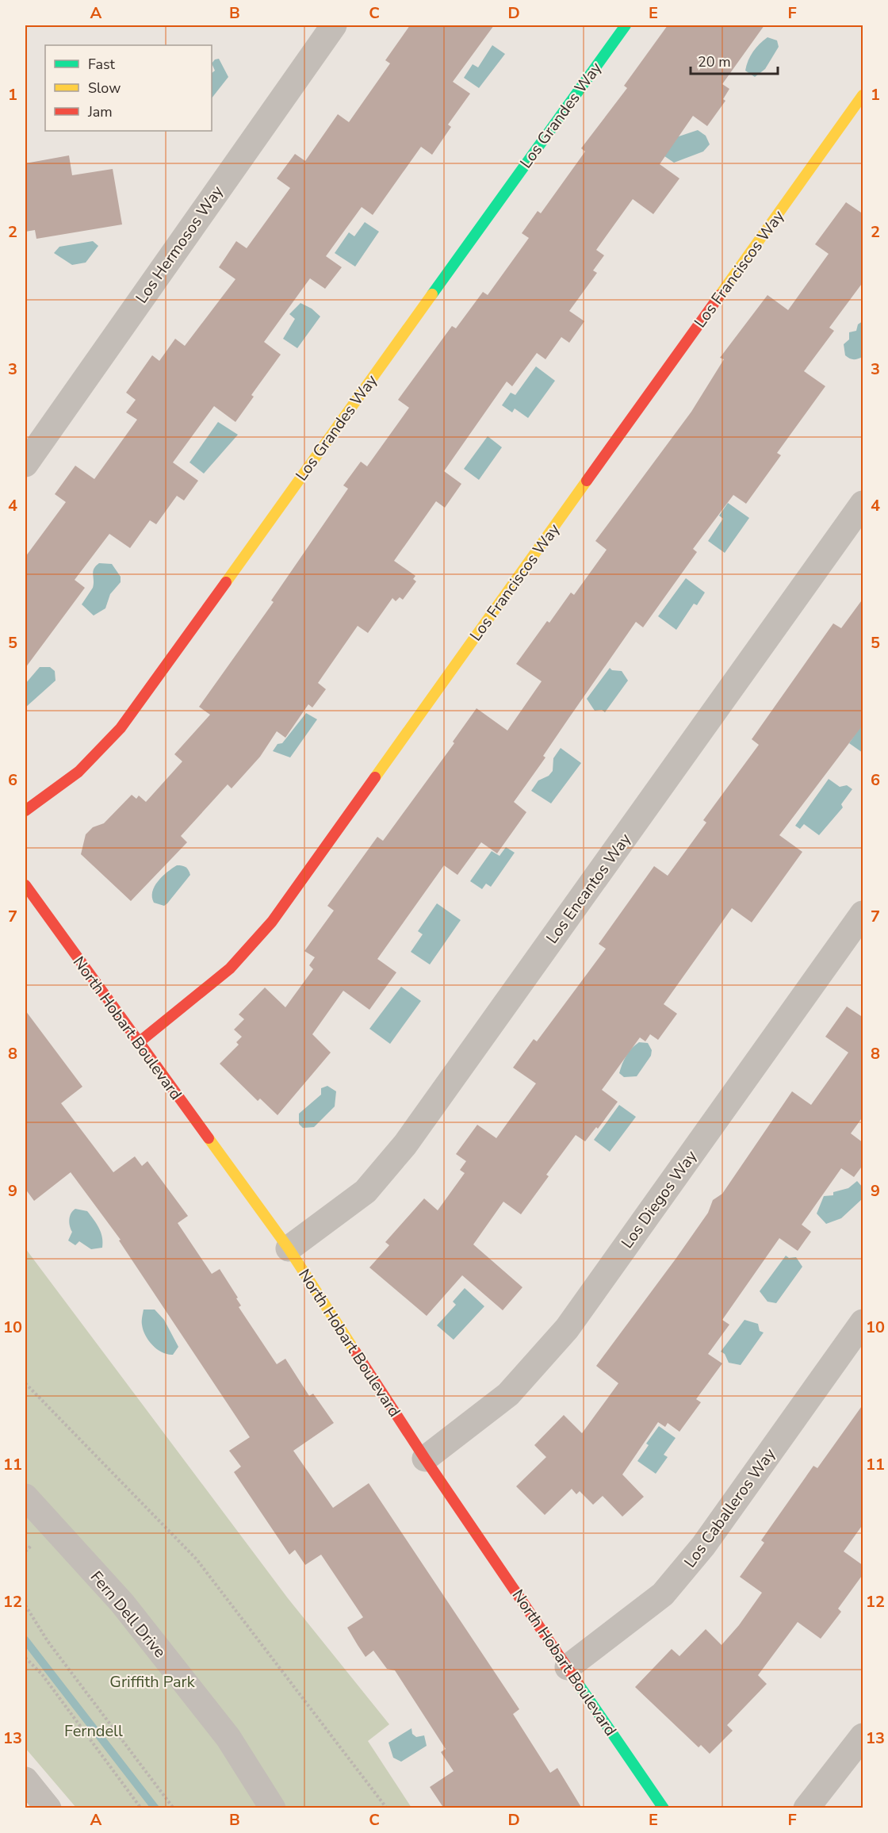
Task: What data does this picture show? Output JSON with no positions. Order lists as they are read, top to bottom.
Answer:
{
  "streets": {
    "street": [
      "Los Grandes Way",
      "Los Hermosos Way",
      "Los Franciscos Way",
      "Los Encantos Way",
      "North Hobart Boulevard",
      "Los Diegos Way",
      "Los Caballeros Way",
      "Fern Dell Drive"
    ]
  },
  "crossings": [
    ["Los Franciscos Way", "North Hobart Boulevard"],
    ["Los Encantos Way", "North Hobart Boulevard"],
    ["North Hobart Boulevard", "Los Diegos Way"],
    ["North Hobart Boulevard", "Los Caballeros Way"]
  ],
  "parks": ["Griffith Park", "Ferndell"],
  "legend": ["Fast", "Slow", "Jam"],
  "scale_bar": "20 m",
  "grid": {
    "columns": [
      "A",
      "B",
      "C",
      "D",
      "E",
      "F"
    ],
    "rows": [
      "1",
      "2",
      "3",
      "4",
      "5",
      "6",
      "7",
      "8",
      "9",
      "10",
      "11",
      "12",
      "13"
    ]
  }
}
